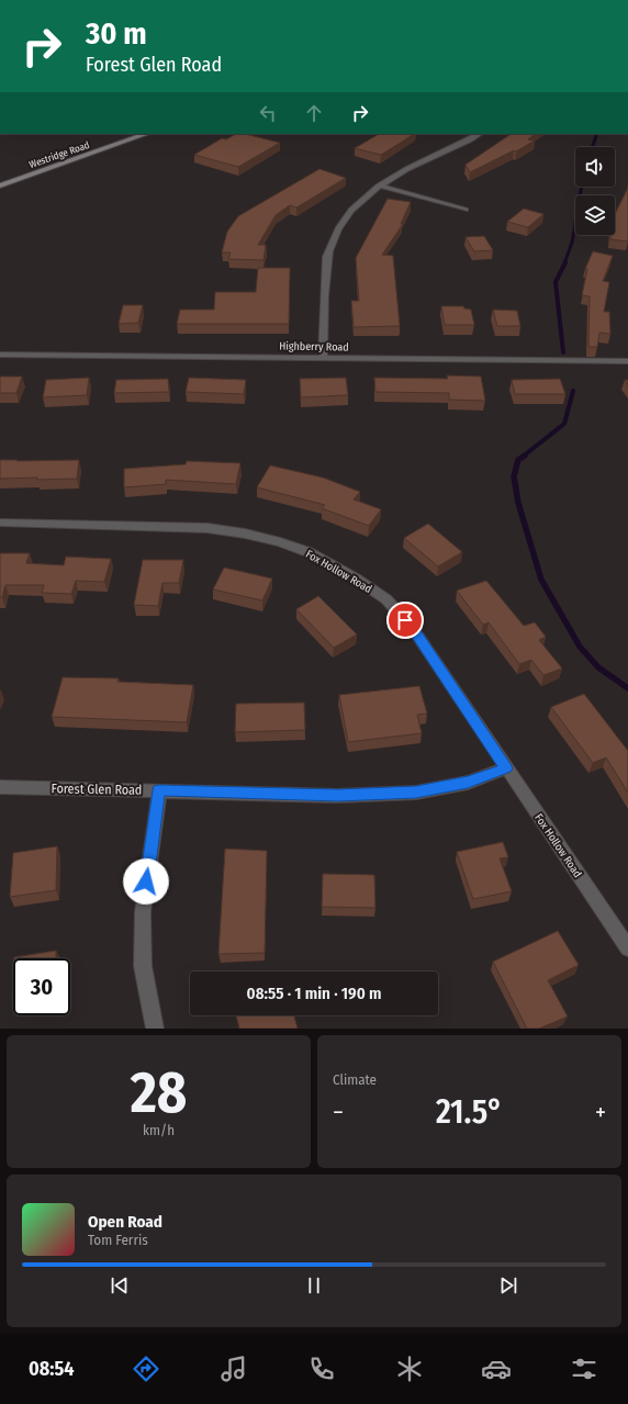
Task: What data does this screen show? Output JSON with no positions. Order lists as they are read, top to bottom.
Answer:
{
  "streets": {
    "main road": ["Westridge Road"],
    "street": ["Highberry Road", "Fox Hollow Road", "Forest Glen Road"]
  },
  "crossings": [
    ["Fox Hollow Road", "Forest Glen Road"]
  ],
  "page": {
    "turn": ["30 m", "Forest Glen Road"],
    "limit": "30",
    "trip": "08:55 · 1 min · 190 m",
    "tile": [
      ["28", "km/h"],
      "Climate"
    ],
    "heat": ["−", "21.5°", "+"],
    "song": ["Open Road", "Tom Ferris"],
    "tabs": "08:54"
  }
}
